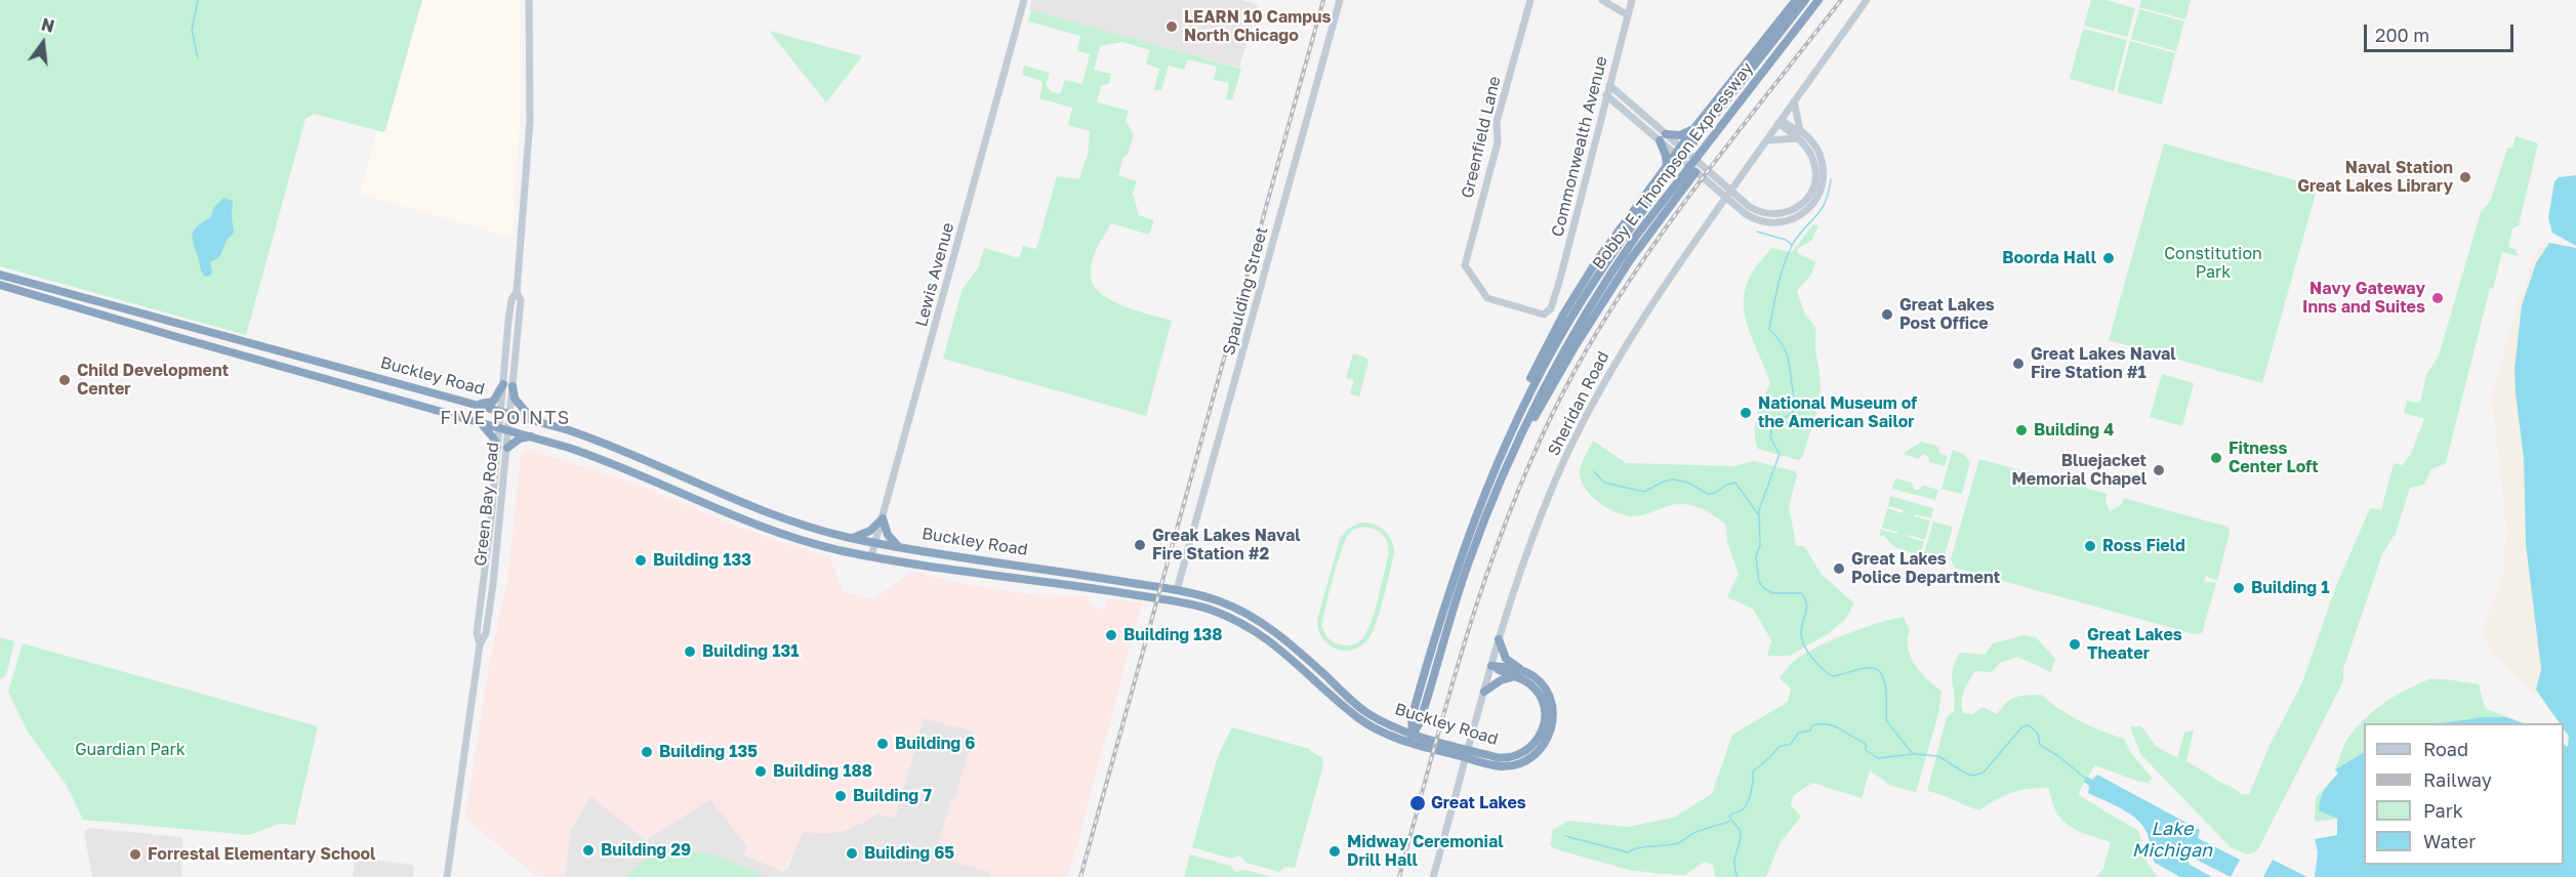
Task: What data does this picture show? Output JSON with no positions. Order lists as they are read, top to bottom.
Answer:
{
  "streets": {
    "highway": ["Bobby E. Thompson Expressway", "Buckley Road"],
    "main road": [
      "Greenfield Lane",
      "Commonwealth Avenue",
      "Lewis Avenue",
      "Spaulding Street",
      "Sheridan Road",
      "Green Bay Road"
    ]
  },
  "crossings": [
    ["Greenfield Lane", "Commonwealth Avenue"],
    ["Bobby E. Thompson Expressway", "Buckley Road"],
    ["Lewis Avenue", "Buckley Road"],
    ["Spaulding Street", "Buckley Road"],
    ["Buckley Road", "Sheridan Road"],
    ["Buckley Road", "Green Bay Road"]
  ],
  "districts": ["FIVE POINTS"],
  "water": ["Lake Michigan"],
  "parks": ["Constitution Park", "Guardian Park"],
  "places": [
    "LEARN 10 Campus North Chicago",
    "Naval Station Great Lakes Library",
    "Boorda Hall",
    "Navy Gateway Inns and Suites",
    "Great Lakes Post Office",
    "Great Lakes Naval Fire Station #1",
    "Child Development Center",
    "National Museum of the American Sailor",
    "Building 4",
    "Fitness Center Loft",
    "Bluejacket Memorial Chapel",
    "Greak Lakes Naval Fire Station #2",
    "Ross Field",
    "Building 133",
    "Great Lakes Police Department",
    "Building 1",
    "Building 138",
    "Great Lakes Theater",
    "Building 131",
    "Building 6",
    "Building 135",
    "Building 188",
    "Building 7",
    "Great Lakes",
    "Building 29",
    "Midway Ceremonial Drill Hall",
    "Building 65",
    "Forrestal Elementary School"
  ],
  "legend": [
    "Road",
    "Railway",
    "Park",
    "Water"
  ],
  "scale_bar": "200 m",
  "north": "top"
}
